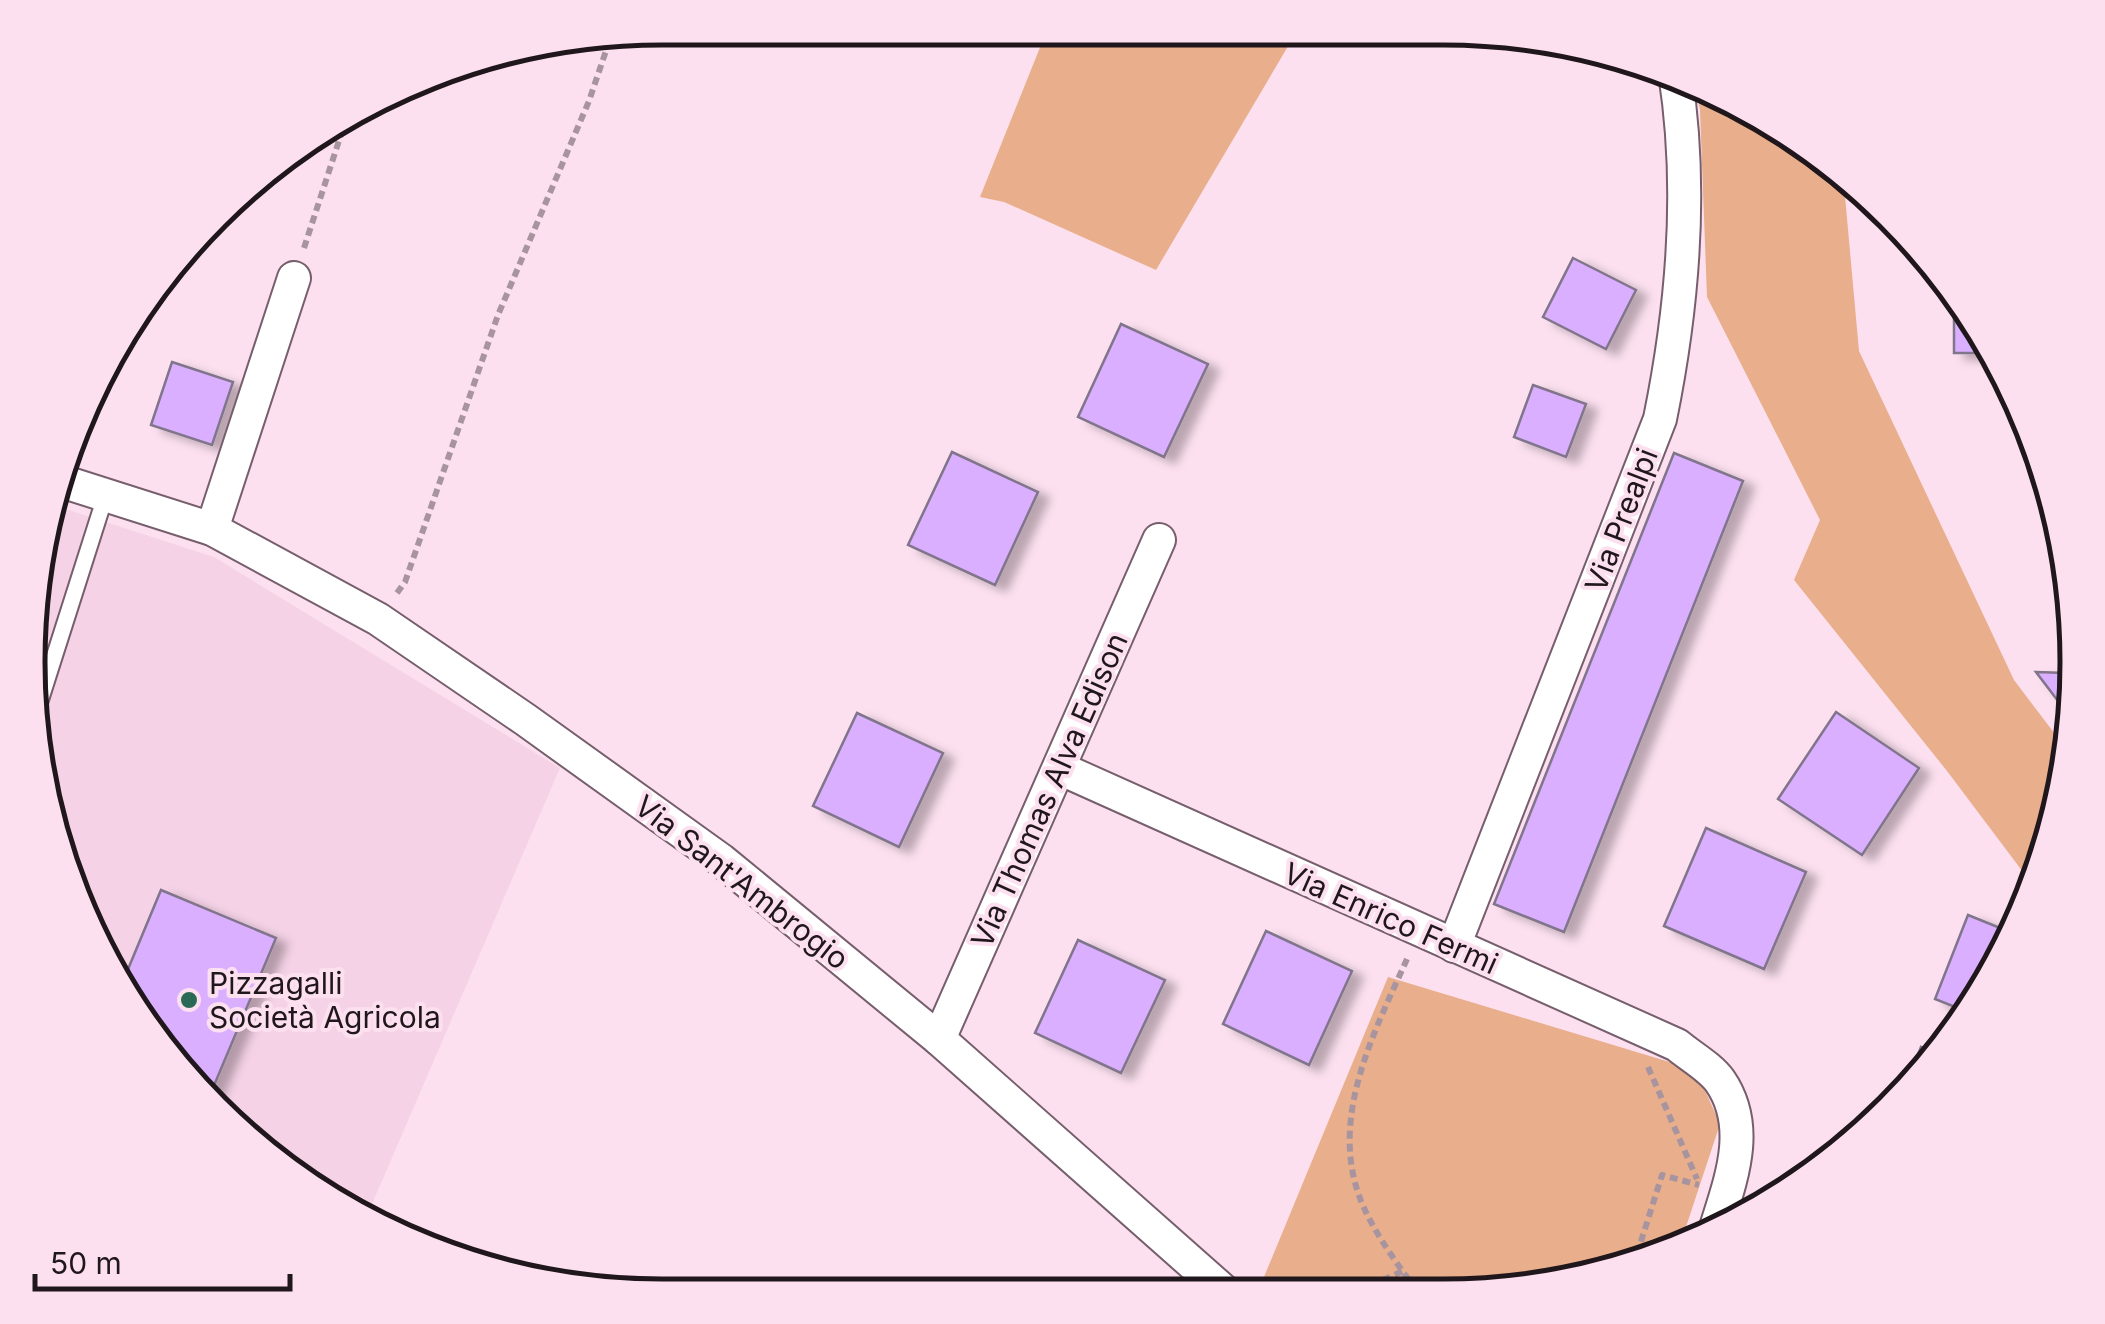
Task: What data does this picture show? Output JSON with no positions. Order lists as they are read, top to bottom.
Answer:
{
  "streets": {
    "street": [
      "Via Prealpi",
      "Via Thomas Alva Edison",
      "Via Sant'Ambrogio",
      "Via Enrico Fermi"
    ]
  },
  "crossings": [
    ["Via Prealpi", "Via Enrico Fermi"],
    ["Via Thomas Alva Edison", "Via Sant'Ambrogio"],
    ["Via Thomas Alva Edison", "Via Enrico Fermi"]
  ],
  "places": ["Pizzagalli Società Agricola"],
  "scale_bar": "50 m"
}
